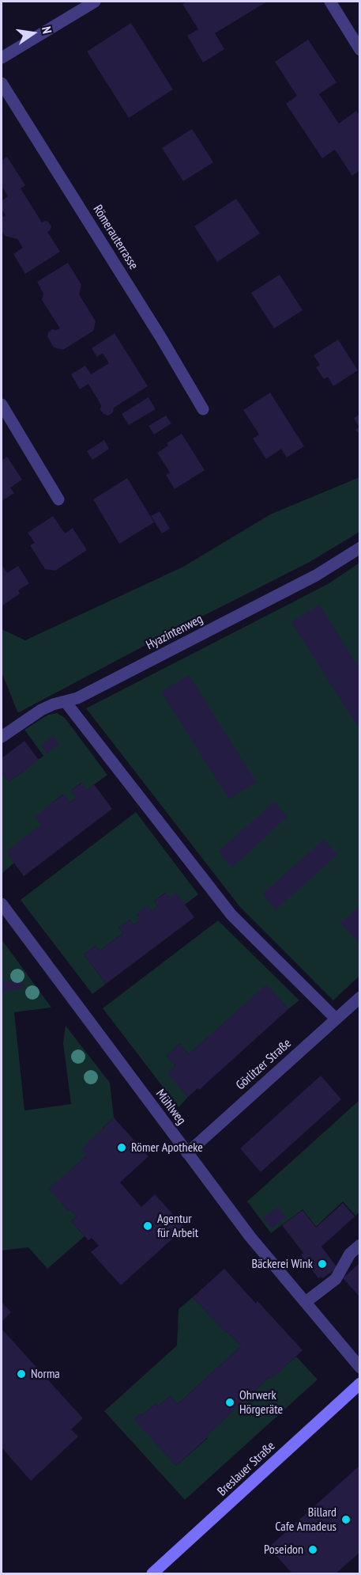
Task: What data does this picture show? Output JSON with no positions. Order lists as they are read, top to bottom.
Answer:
{
  "streets": {
    "main road": ["Breslauer Straße"],
    "street": [
      "Römerauterrasse",
      "Hyazintenweg",
      "Görlitzer Straße",
      "Mühlweg"
    ]
  },
  "crossings": [
    ["Görlitzer Straße", "Mühlweg"]
  ],
  "places": [
    "Römer Apotheke",
    "Agentur für Arbeit",
    "Bäckerei Wink",
    "Norma",
    "Ohrwerk Hörgeräte",
    "Billard Cafe Amadeus",
    "Poseidon"
  ],
  "north": "right"
}
